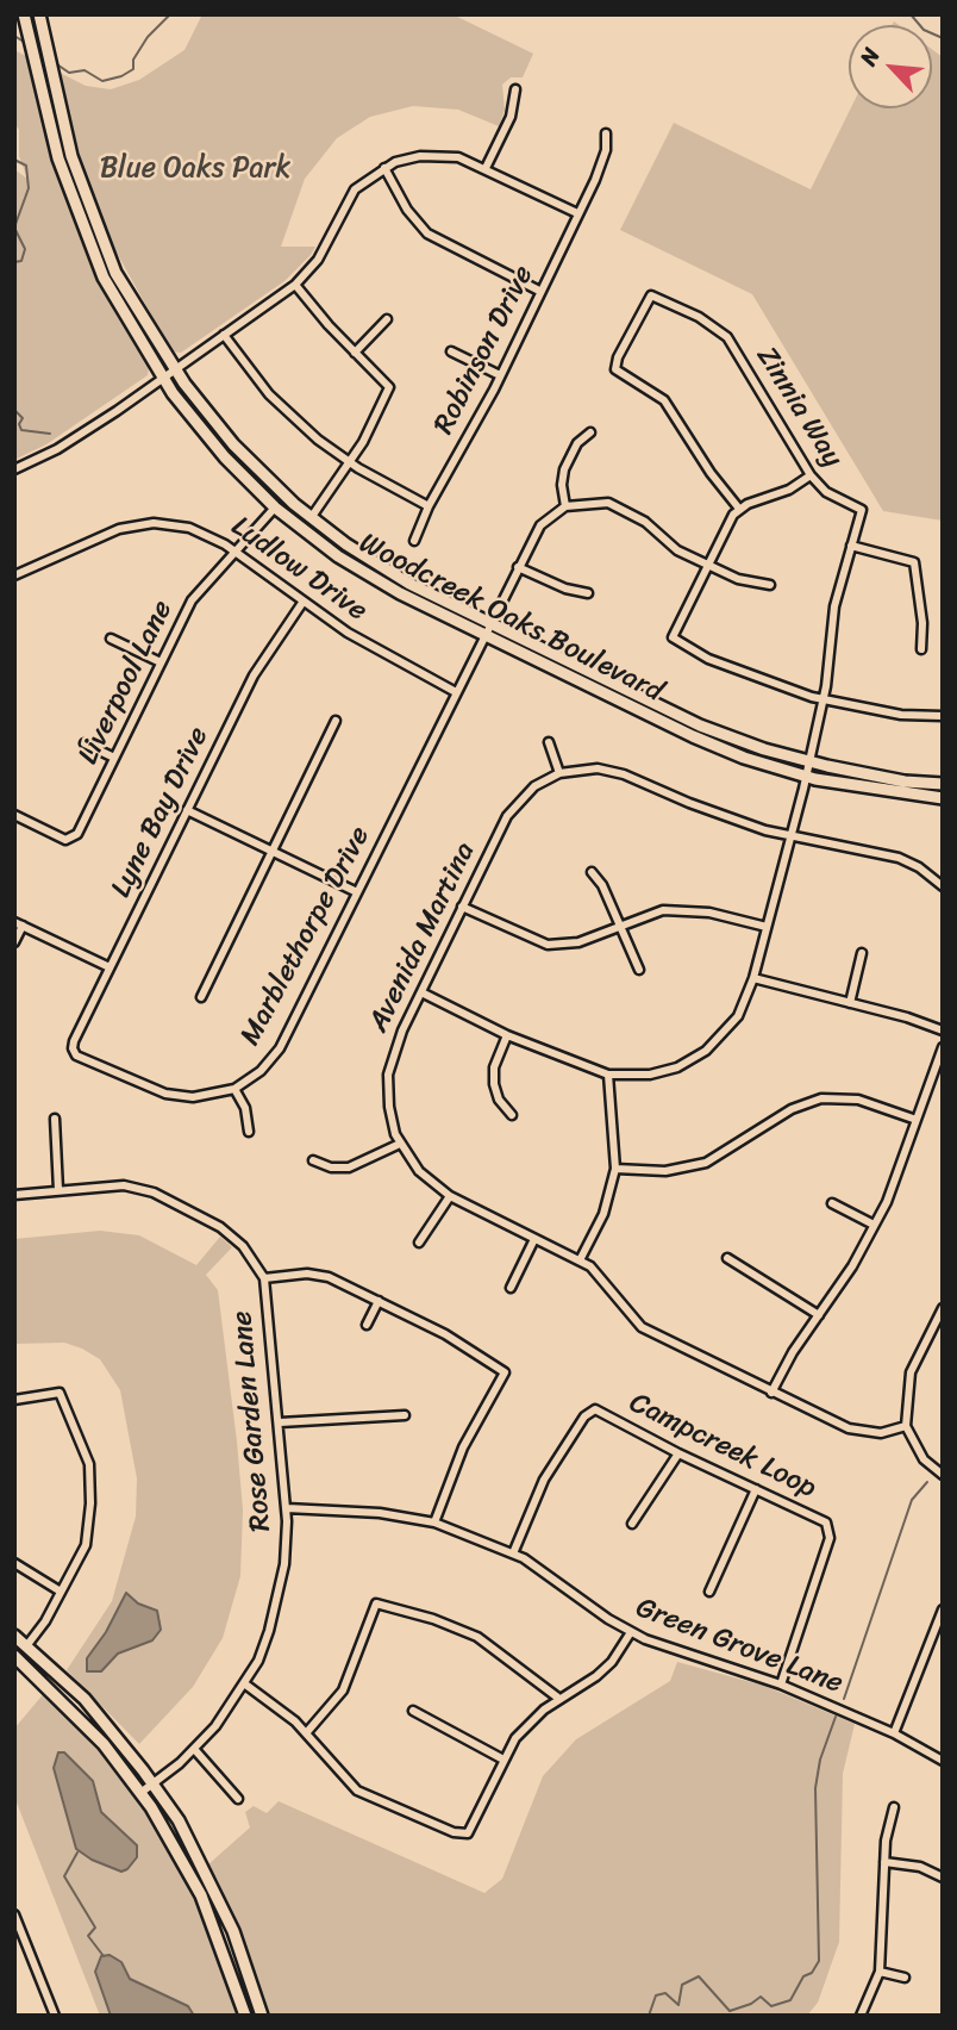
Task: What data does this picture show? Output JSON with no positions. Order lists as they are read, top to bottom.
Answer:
{
  "streets": {
    "main road": ["Woodcreek Oaks Boulevard"],
    "street": [
      "Robinson Drive",
      "Zinnia Way",
      "Ludlow Drive",
      "Liverpool Lane",
      "Lyne Bay Drive",
      "Marblethorpe Drive",
      "Avenida Martina",
      "Rose Garden Lane",
      "Campcreek Loop",
      "Green Grove Lane"
    ]
  },
  "crossings": [
    ["Zinnia Way", "Woodcreek Oaks Boulevard"],
    ["Zinnia Way", "Avenida Martina"],
    ["Ludlow Drive", "Liverpool Lane"],
    ["Ludlow Drive", "Lyne Bay Drive"],
    ["Ludlow Drive", "Marblethorpe Drive"],
    ["Woodcreek Oaks Boulevard", "Liverpool Lane"],
    ["Woodcreek Oaks Boulevard", "Marblethorpe Drive"],
    ["Lyne Bay Drive", "Marblethorpe Drive"],
    ["Rose Garden Lane", "Green Grove Lane"],
    ["Campcreek Loop", "Green Grove Lane"]
  ],
  "parks": ["Blue Oaks Park"],
  "north": "top left"
}
